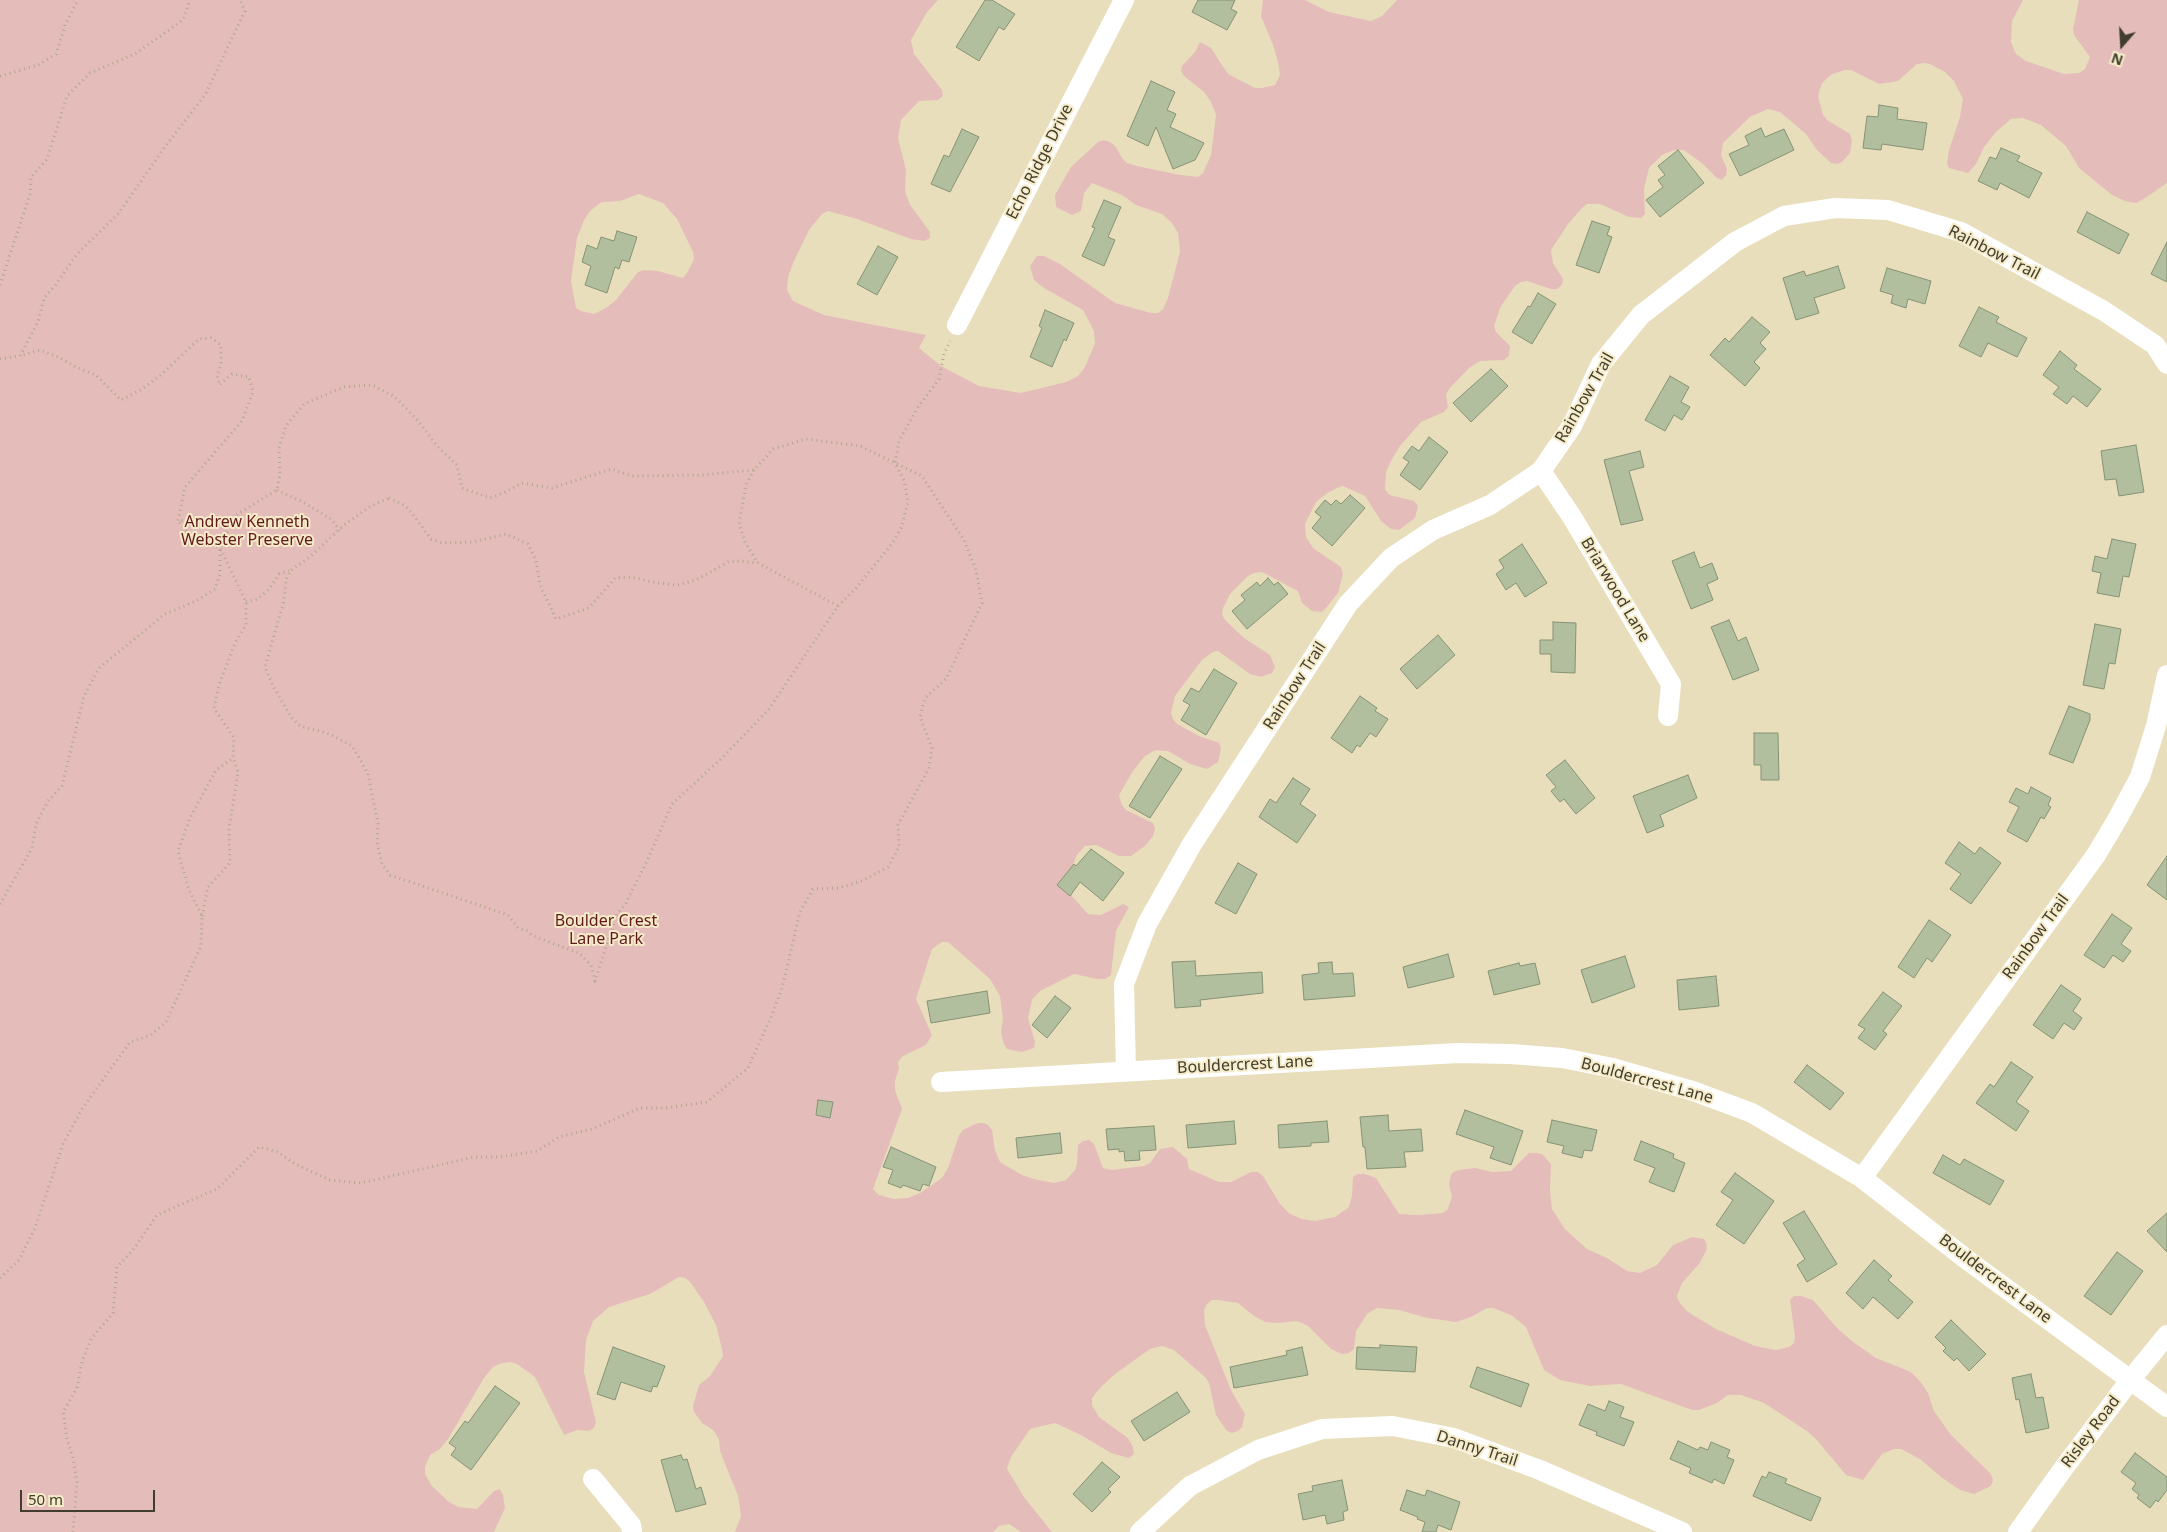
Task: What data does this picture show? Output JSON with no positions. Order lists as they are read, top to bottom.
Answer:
{
  "streets": {
    "street": [
      "Echo Ridge Drive",
      "Rainbow Trail",
      "Briarwood Lane",
      "Bouldercrest Lane",
      "Risley Road",
      "Danny Trail"
    ]
  },
  "crossings": [
    ["Rainbow Trail", "Briarwood Lane"],
    ["Rainbow Trail", "Bouldercrest Lane"],
    ["Bouldercrest Lane", "Risley Road"]
  ],
  "parks": ["Andrew Kenneth Webster Preserve", "Boulder Crest Lane Park"],
  "scale_bar": "50 m",
  "north": "bottom"
}
